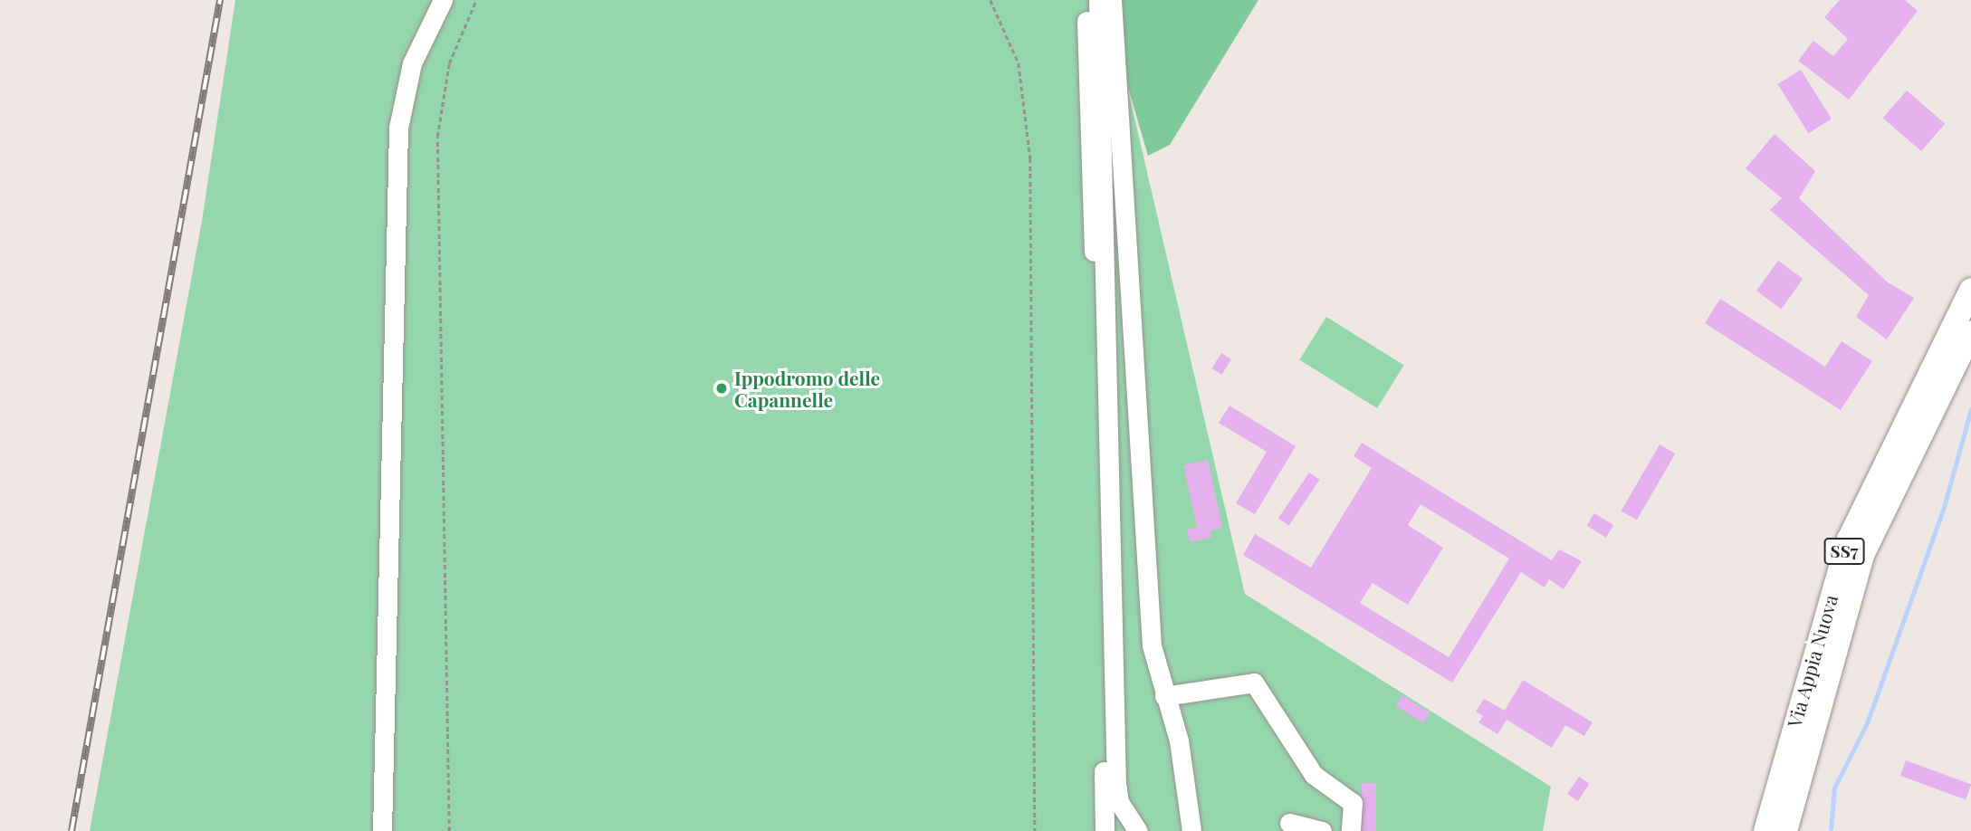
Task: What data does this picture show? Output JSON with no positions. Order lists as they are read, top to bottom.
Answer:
{
  "streets": {
    "main road": ["SS7", "Via Appia Nuova"]
  },
  "places": ["Ippodromo delle Capannelle"]
}
